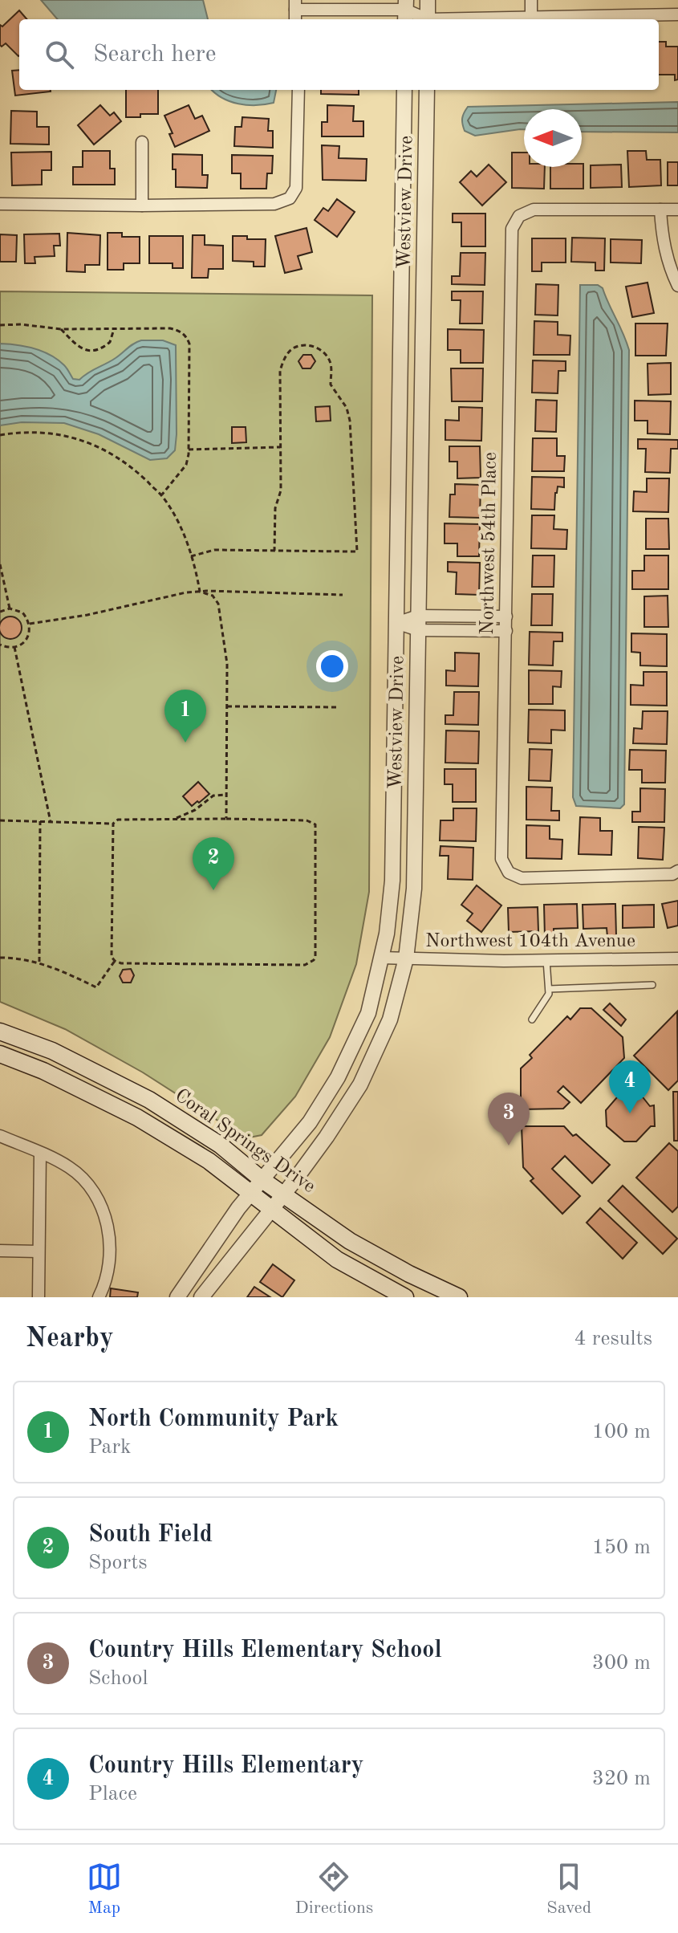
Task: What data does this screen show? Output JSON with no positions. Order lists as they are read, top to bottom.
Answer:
{
  "streets": {
    "main road": ["Coral Springs Drive"],
    "street": ["Westview Drive", "Northwest 54th Place", "Northwest 104th Avenue"]
  },
  "crossings": [
    ["Westview Drive", "Northwest 104th Avenue"],
    ["Westview Drive", "Coral Springs Drive"]
  ],
  "north": "left",
  "page": {
    "search": "Search here",
    "pins": [
      "1",
      "2",
      "4",
      "3"
    ],
    "heading": ["Nearby", "4 results"],
    "list": [
      {
        "mark": "1",
        "name": "North Community Park",
        "note": "Park",
        "value": "100 m"
      },
      {
        "mark": "2",
        "name": "South Field",
        "note": "Sports",
        "value": "150 m"
      },
      {
        "mark": "3",
        "name": "Country Hills Elementary School",
        "note": "School",
        "value": "300 m"
      },
      {
        "mark": "4",
        "name": "Country Hills Elementary",
        "note": "Place",
        "value": "320 m"
      }
    ],
    "nav": ["Map", "Directions", "Saved"]
  }
}
